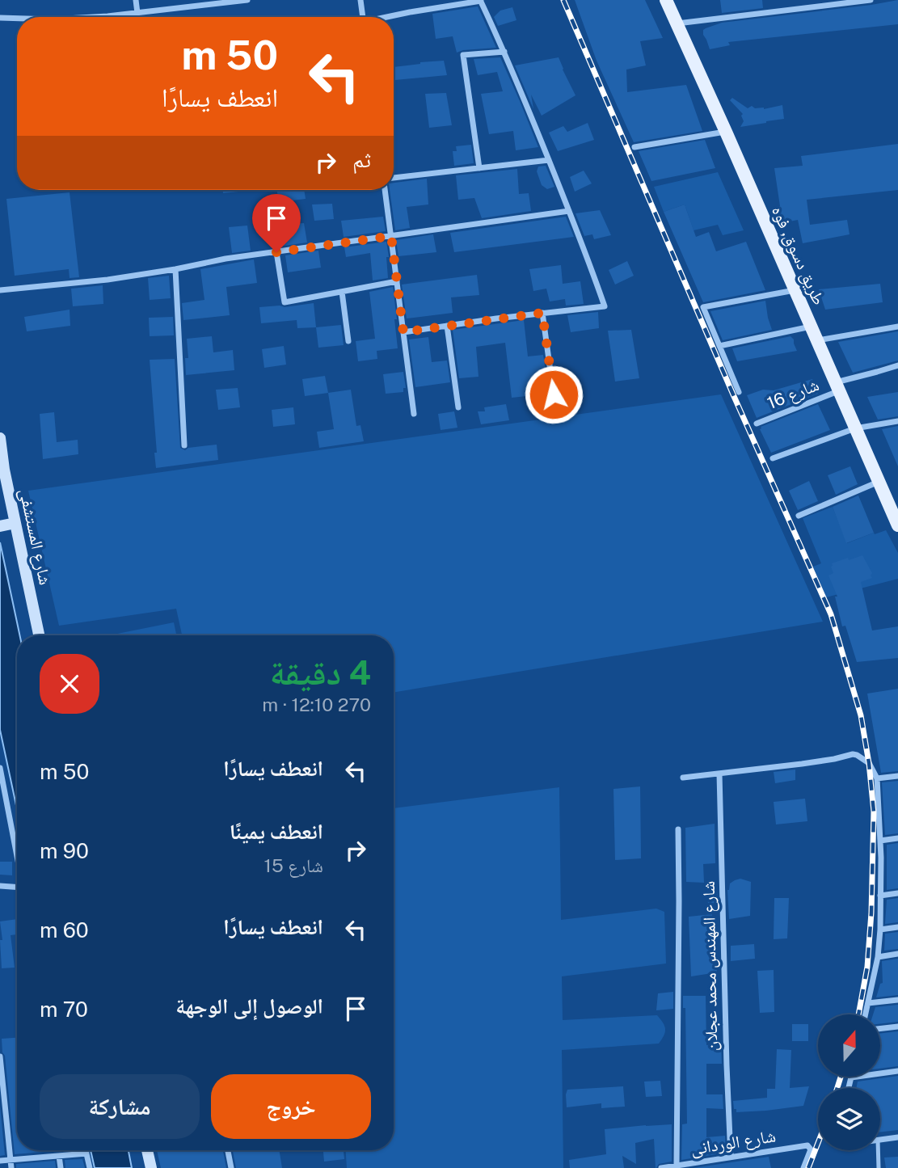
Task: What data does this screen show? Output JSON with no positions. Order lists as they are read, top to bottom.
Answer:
{
  "streets": {
    "main road": ["طريق دسوق, فوه", "شارع المستشفى"],
    "street": ["شارع 16", "شارع المهندس محمد عجلان", "شارع الوردانى"]
  },
  "crossings": [
    ["طريق دسوق, فوه", "شارع 16"],
    ["شارع المهندس محمد عجلان", "شارع الوردانى"]
  ],
  "north": "top",
  "page": {
    "turn": ["50 m", "انعطف يسارًا"],
    "then": "ثم",
    "heading": ["4 دقيقة", "270 m · 12:10"],
    "list": [
      {
        "name": "انعطف يسارًا",
        "value": "50 m"
      },
      {
        "name": "انعطف يمينًا",
        "note": "شارع 15",
        "value": "90 m"
      },
      {
        "name": "انعطف يسارًا",
        "value": "60 m"
      },
      {
        "name": "الوصول إلى الوجهة",
        "value": "70 m"
      }
    ],
    "buttons": ["خروج", "مشاركة"]
  }
}
